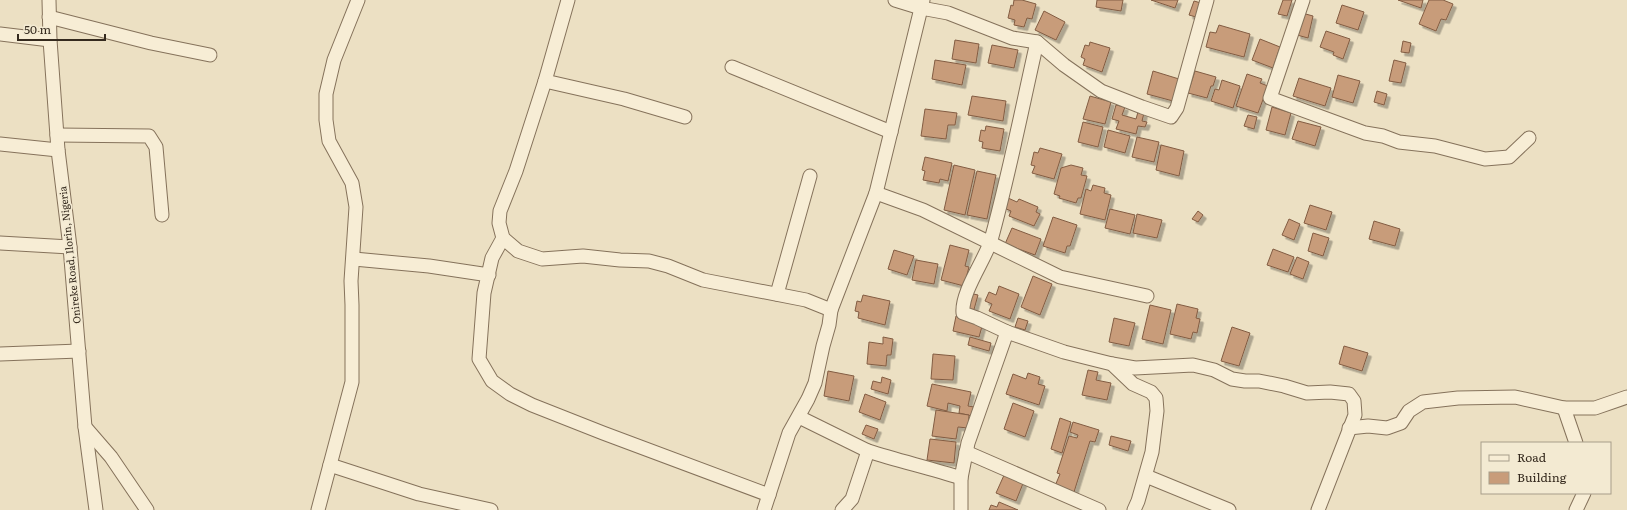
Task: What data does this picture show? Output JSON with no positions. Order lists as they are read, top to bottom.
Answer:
{
  "streets": {
    "street": ["Onireke Road, Ilorin, Nigeria"]
  },
  "legend": ["Road", "Building"],
  "scale_bar": "50 m"
}
